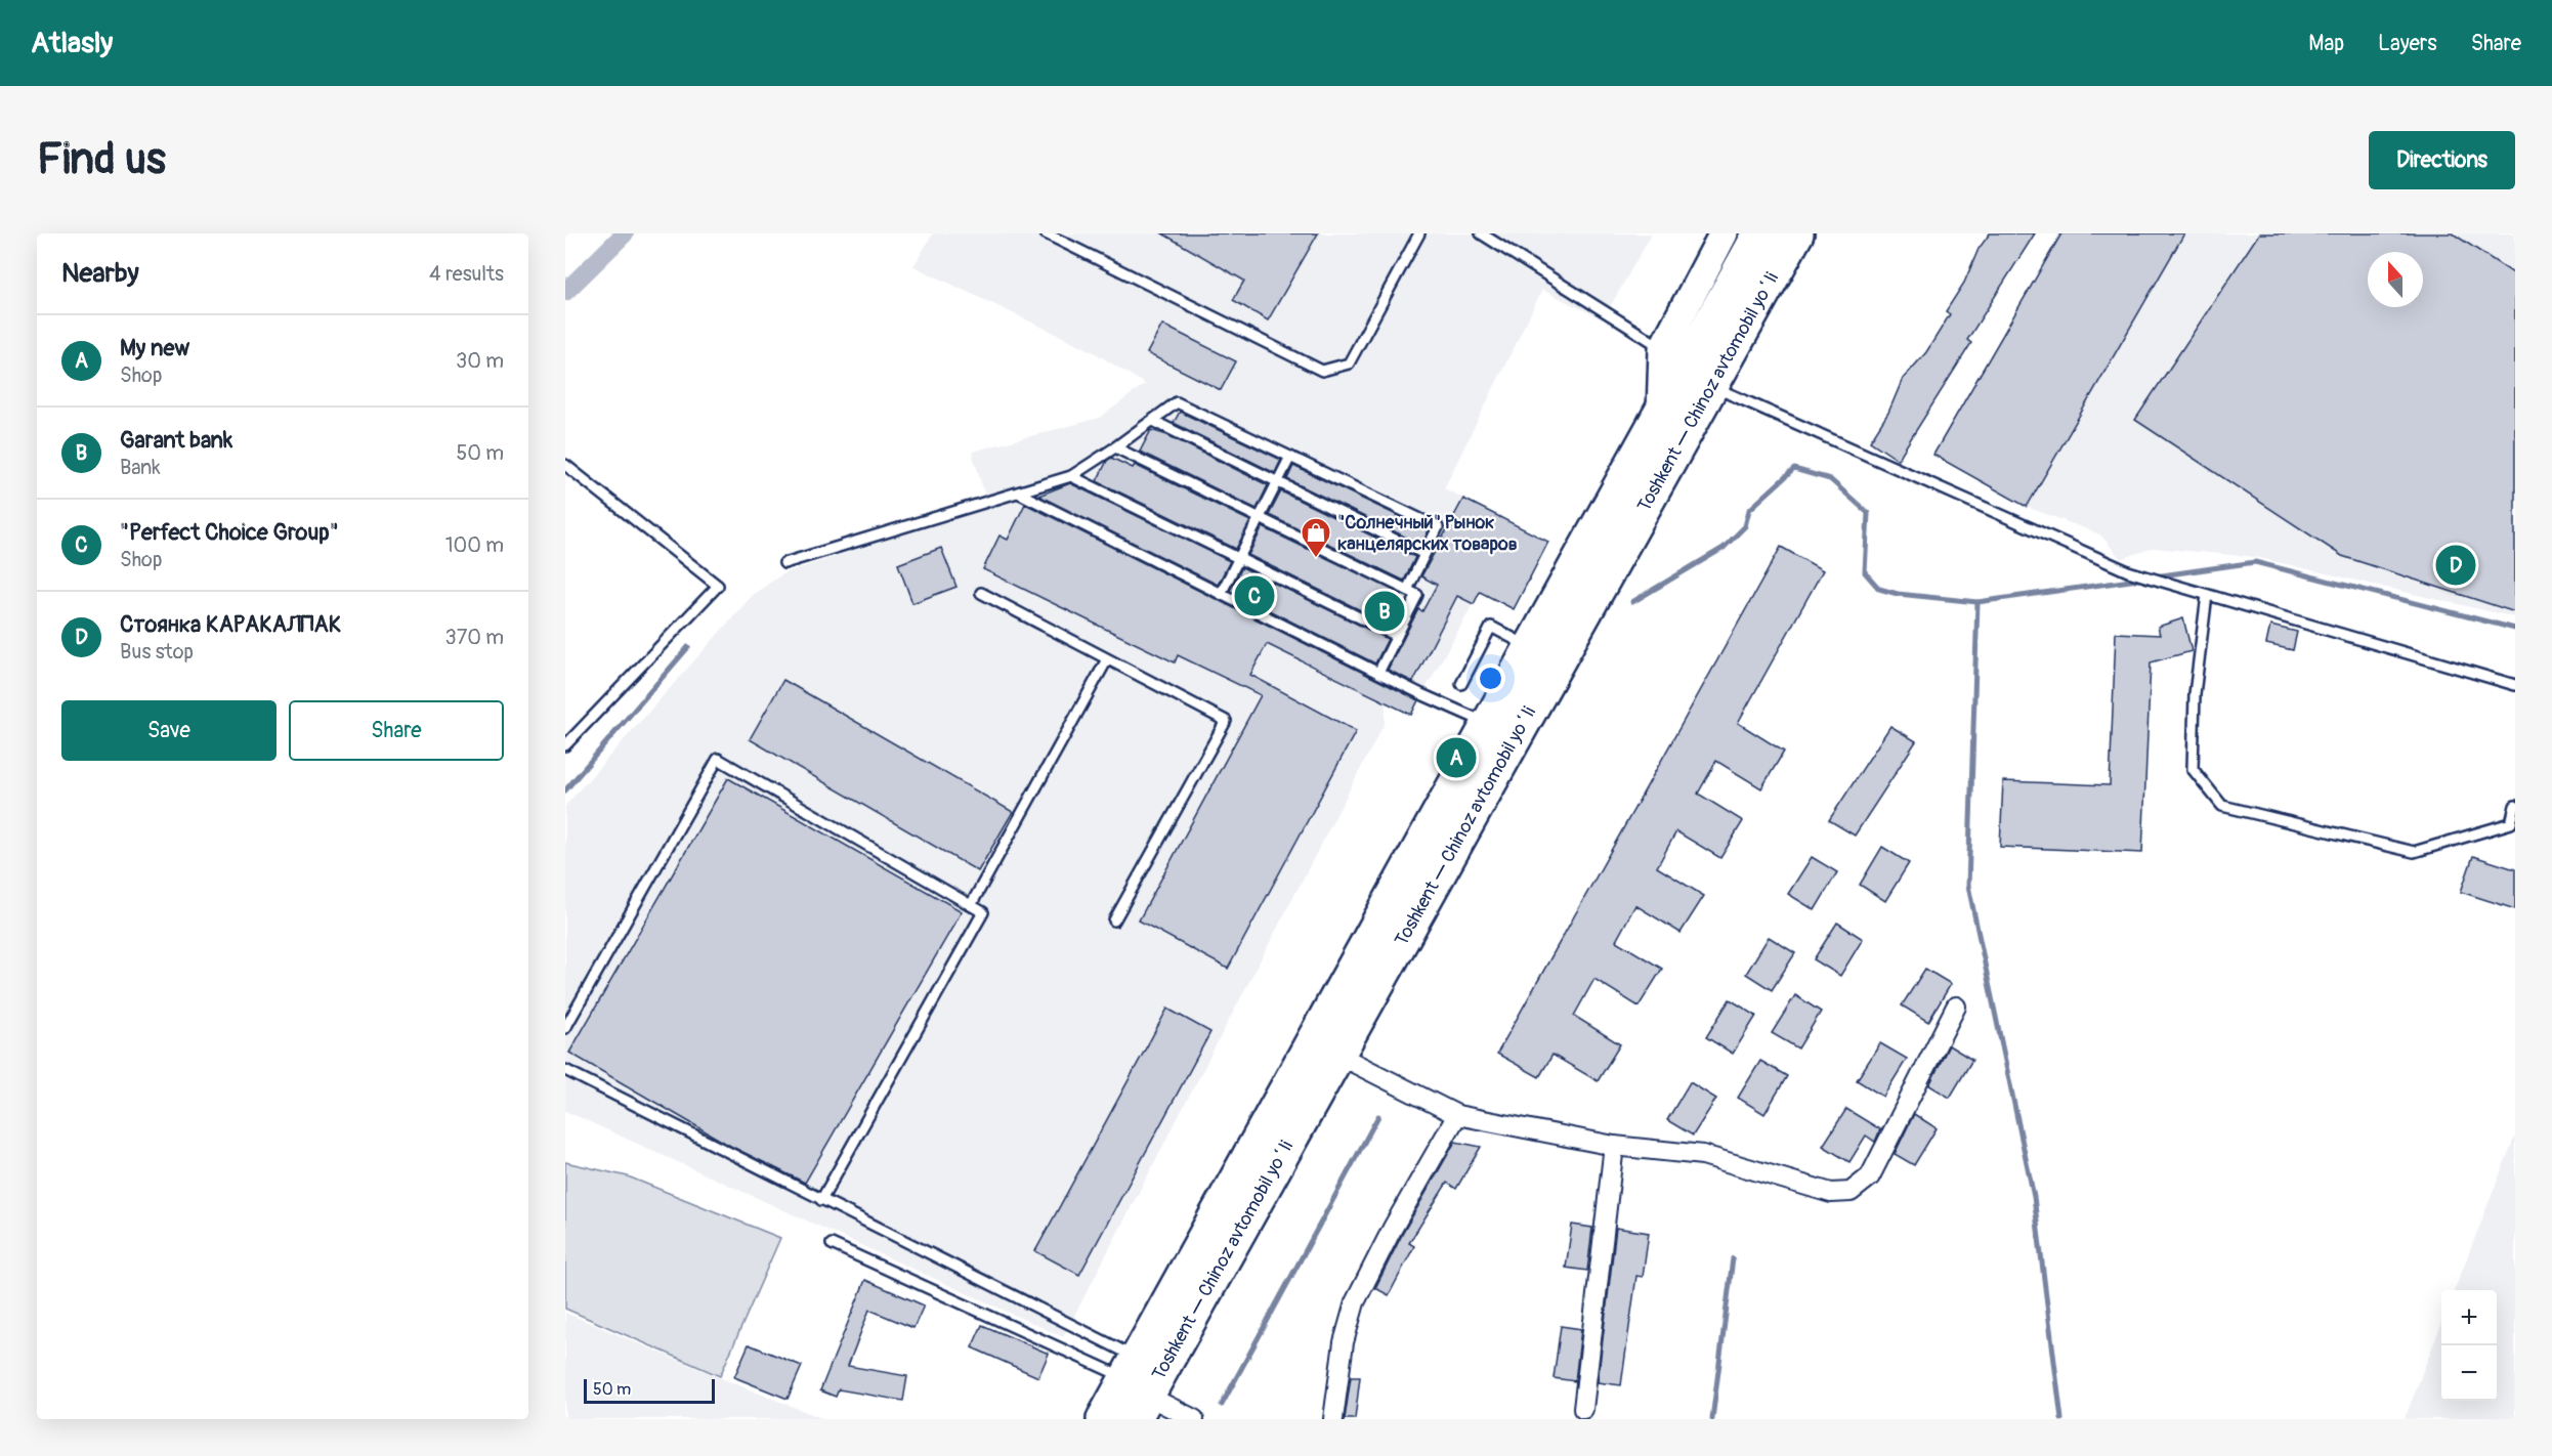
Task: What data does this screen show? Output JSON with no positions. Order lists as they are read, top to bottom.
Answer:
{
  "streets": {
    "highway": ["Toshkent — Chinoz avtomobil yoʻli"]
  },
  "places": {
    "shop": ["\"Солнечный\" Рынок канцелярских товаров"]
  },
  "scale_bar": "50 m",
  "north": "top",
  "page": {
    "header": "Atlasly",
    "nav": ["Map", "Layers", "Share"],
    "buttons": [
      "Directions",
      ["Save", "Share"]
    ],
    "title": "Find us",
    "heading": ["Nearby", "4 results"],
    "list": [
      {
        "mark": "A",
        "name": "My new",
        "note": "Shop",
        "value": "30 m"
      },
      {
        "mark": "B",
        "name": "Garant bank",
        "note": "Bank",
        "value": "50 m"
      },
      {
        "mark": "C",
        "name": "\"Perfect Choice Group\"",
        "note": "Shop",
        "value": "100 m"
      },
      {
        "mark": "D",
        "name": "Стоянка КАРАКАЛПАК",
        "note": "Bus stop",
        "value": "370 m"
      }
    ],
    "pins": [
      "D",
      "C",
      "B",
      "A"
    ],
    "map_buttons": ["+", "−"],
    "scale": "50 m"
  }
}
